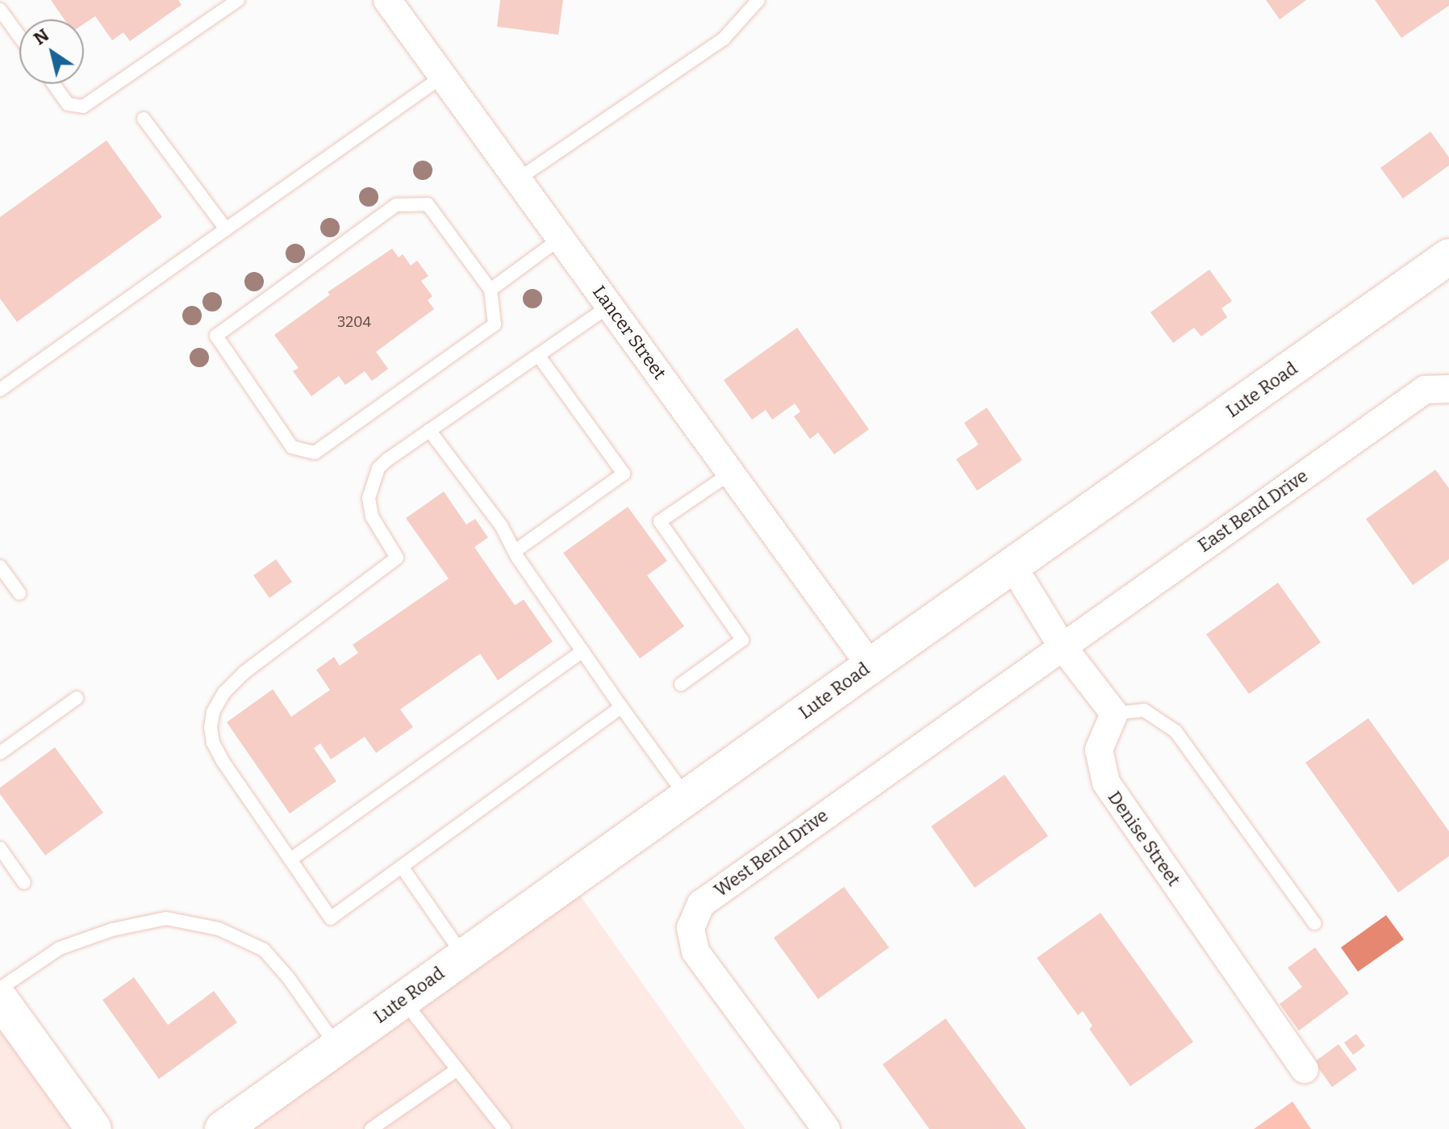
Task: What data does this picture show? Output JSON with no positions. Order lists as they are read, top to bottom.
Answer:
{
  "streets": {
    "street": [
      "Lancer Street",
      "Lute Road",
      "East Bend Drive",
      "Denise Street",
      "West Bend Drive"
    ]
  },
  "crossings": [
    ["Lancer Street", "Lute Road"],
    ["East Bend Drive", "West Bend Drive"]
  ],
  "house_numbers": ["3204"],
  "north": "top left"
}
